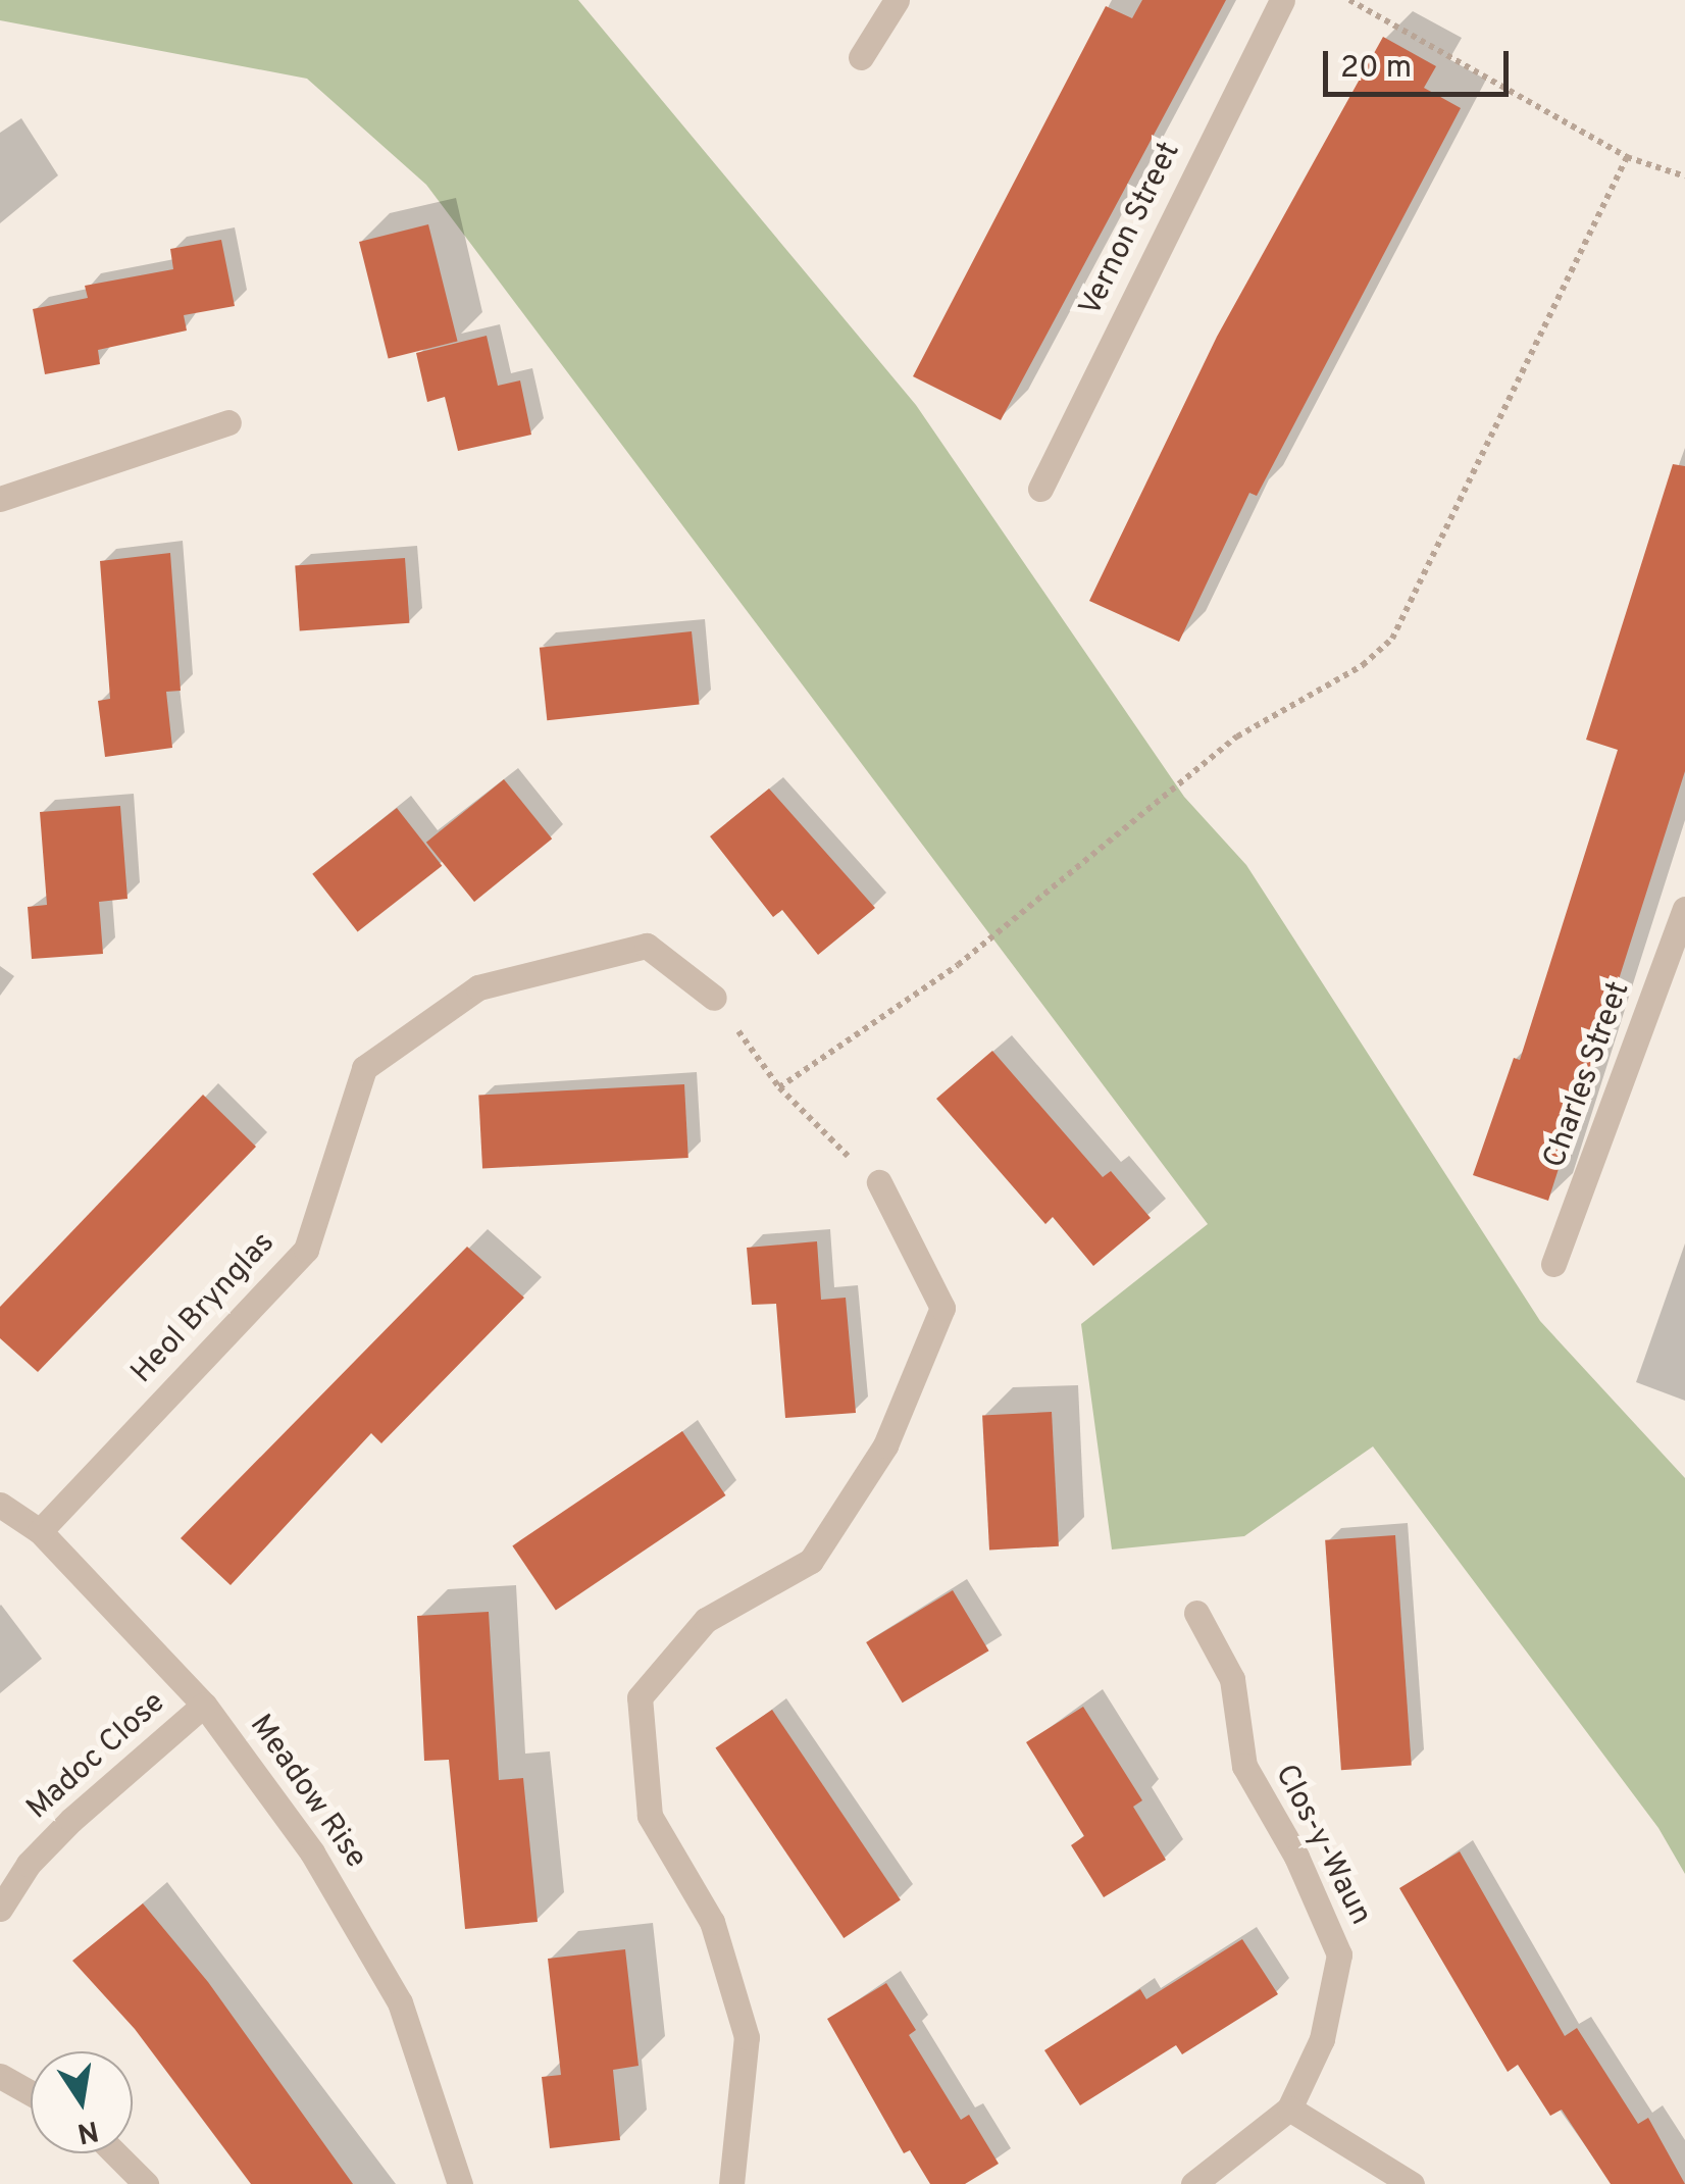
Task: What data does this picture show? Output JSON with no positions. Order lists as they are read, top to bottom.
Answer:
{
  "streets": {
    "street": [
      "Vernon Street",
      "Charles Street",
      "Heol Brynglas",
      "Madoc Close",
      "Meadow Rise",
      "Clos-y-Waun"
    ]
  },
  "crossings": [
    ["Heol Brynglas", "Meadow Rise"],
    ["Madoc Close", "Meadow Rise"]
  ],
  "scale_bar": "20 m",
  "north": "bottom"
}
